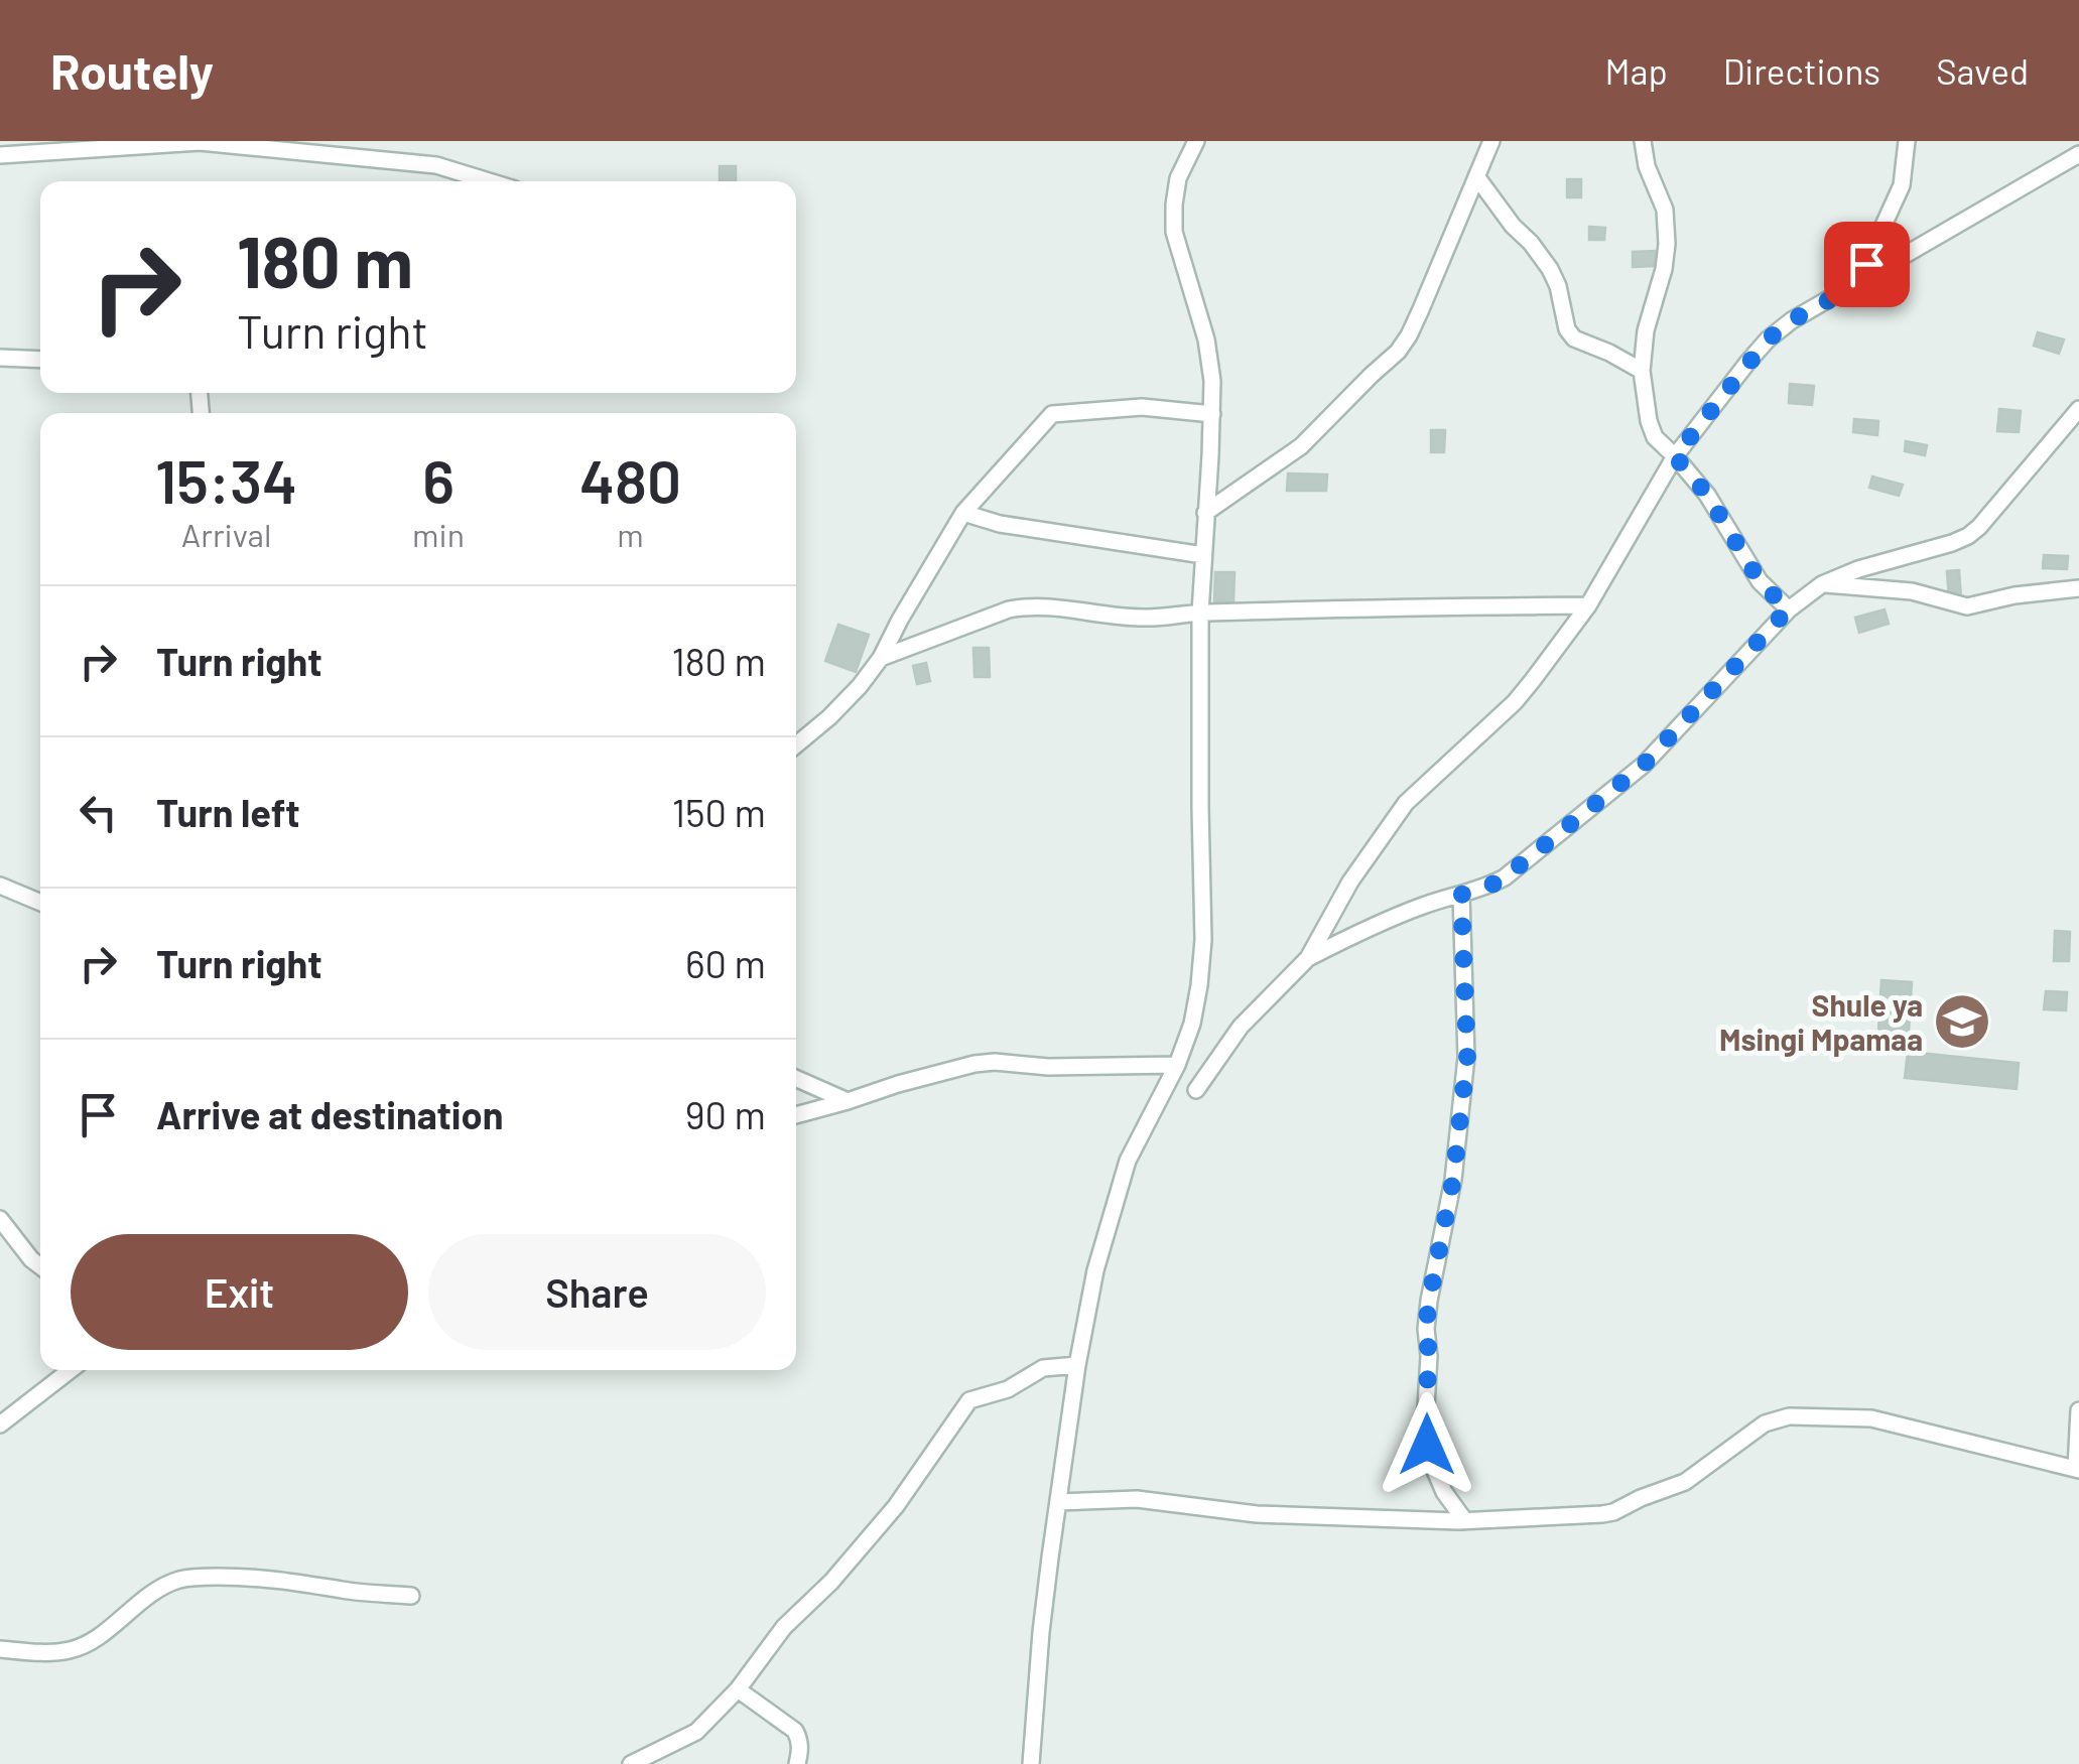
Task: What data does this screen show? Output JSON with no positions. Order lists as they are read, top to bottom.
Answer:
{
  "places": {
    "school or university": ["Shule ya Msingi Mpamaa"]
  },
  "page": {
    "header": "Routely",
    "nav": ["Map", "Directions", "Saved"],
    "turn": ["180 m", "Turn right"],
    "eta": [
      "15:34",
      "Arrival",
      "6",
      "min",
      "480",
      "m"
    ],
    "list": [
      {
        "name": "Turn right",
        "value": "180 m"
      },
      {
        "name": "Turn left",
        "value": "150 m"
      },
      {
        "name": "Turn right",
        "value": "60 m"
      },
      {
        "name": "Arrive at destination",
        "value": "90 m"
      }
    ],
    "buttons": ["Exit", "Share"]
  }
}
